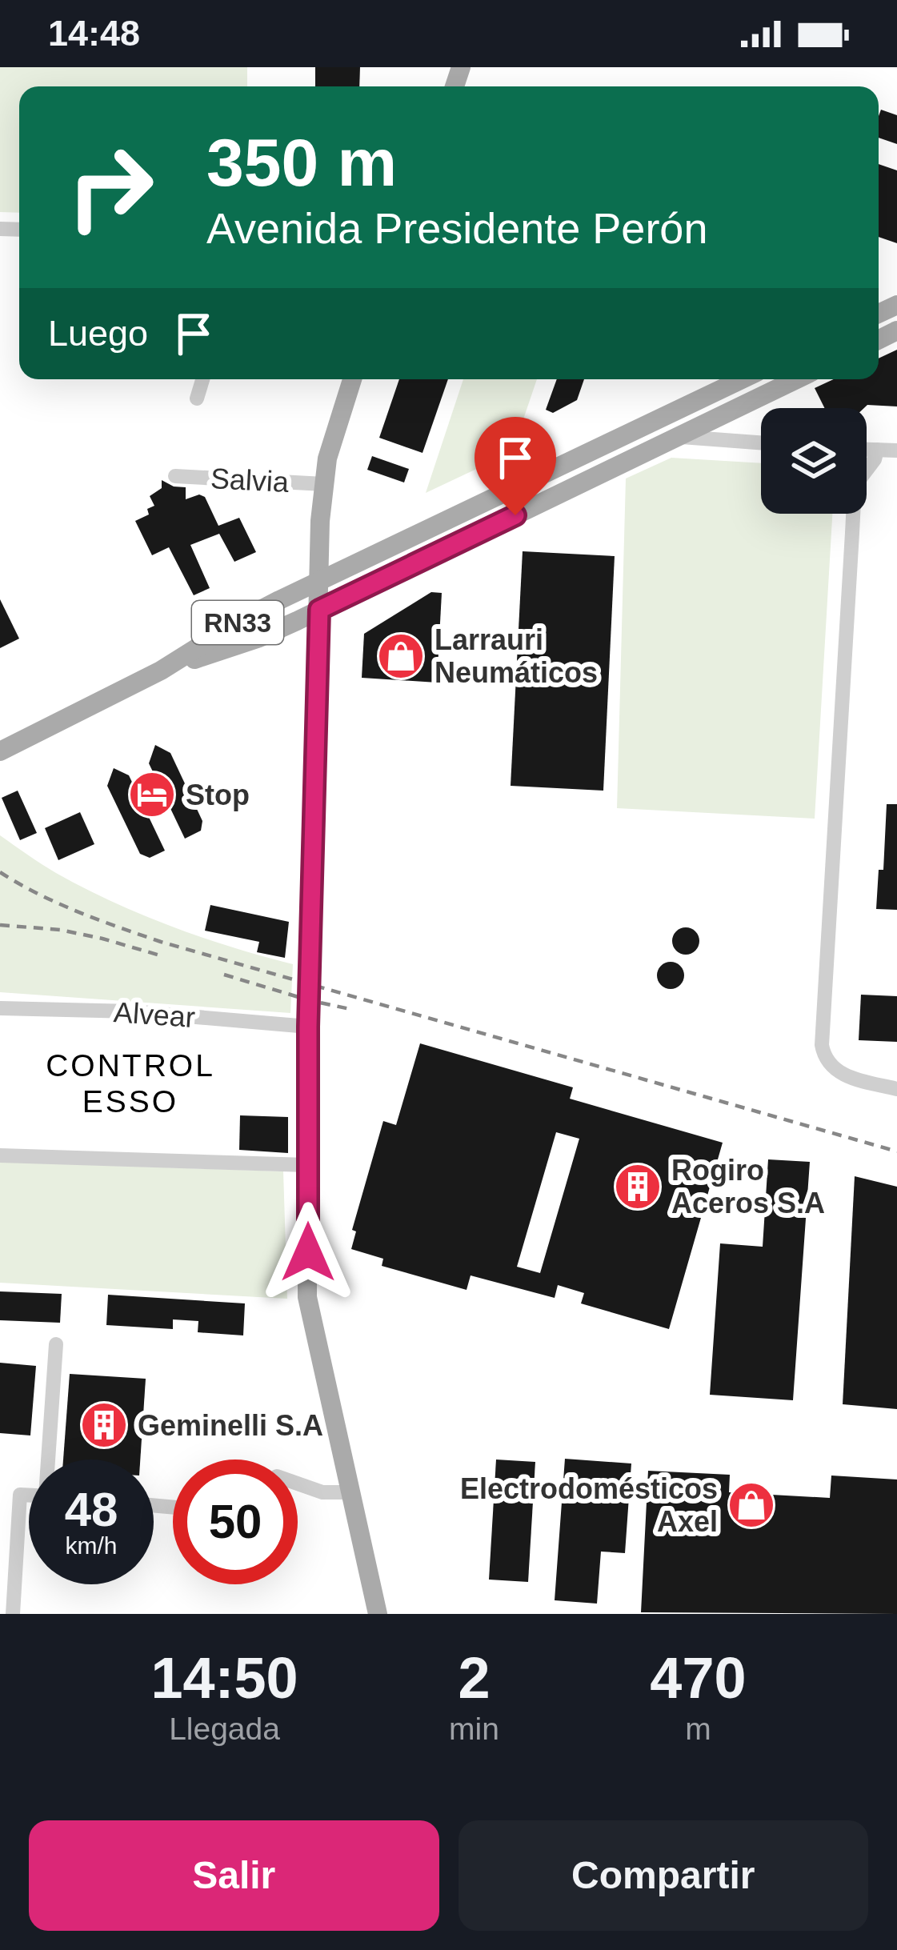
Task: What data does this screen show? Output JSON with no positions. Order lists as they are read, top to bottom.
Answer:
{
  "streets": {
    "main road": ["RN33"],
    "street": ["Salvia", "Alvear"]
  },
  "districts": ["CONTROL ESSO"],
  "places": {
    "shop": ["Larrauri Neumáticos", "Electrodomésticos Axel"],
    "hotel": ["Stop"],
    "building": ["Rogiro Aceros S.A", "Geminelli S.A"]
  },
  "page": {
    "status": "14:48",
    "turn": ["350 m", "Avenida Presidente Perón"],
    "then": "Luego",
    "speed": "48 km/h",
    "limit": "50",
    "eta": [
      "14:50",
      "Llegada",
      "2",
      "min",
      "470",
      "m"
    ],
    "buttons": ["Salir", "Compartir"]
  }
}
